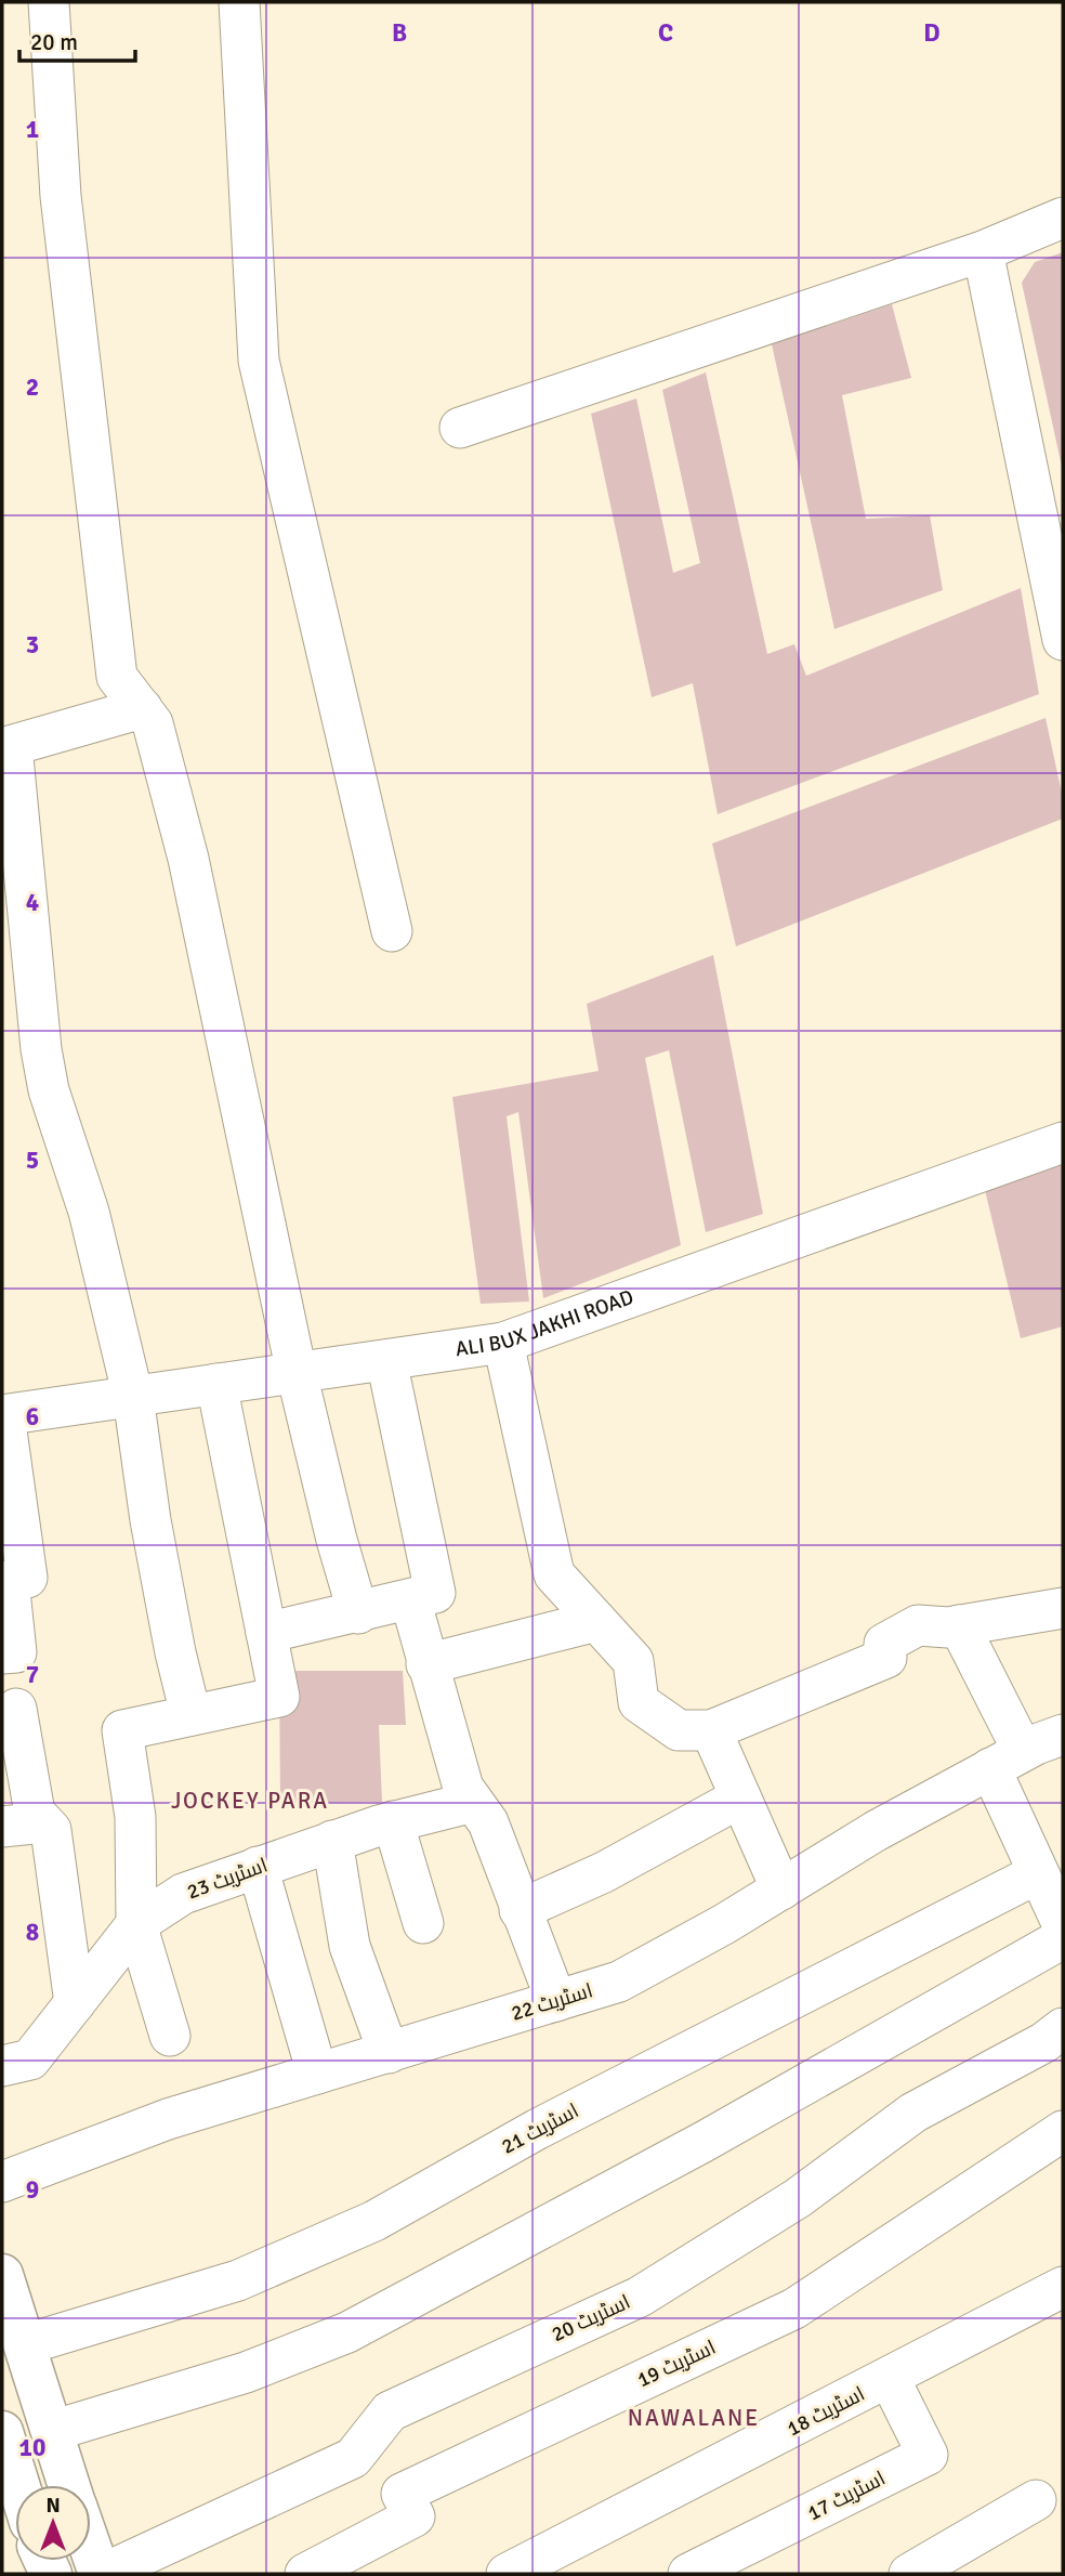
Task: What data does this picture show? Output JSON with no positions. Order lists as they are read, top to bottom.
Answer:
{
  "streets": {
    "street": [
      "ALI BUX JAKHI ROAD",
      "اسٹریٹ 23",
      "اسٹریٹ 22",
      "اسٹریٹ 21",
      "اسٹریٹ 20",
      "اسٹریٹ 19",
      "اسٹریٹ 18",
      "اسٹریٹ 17"
    ]
  },
  "crossings": [
    ["اسٹریٹ 18", "اسٹریٹ 17"]
  ],
  "districts": ["JOCKEY PARA", "NAWALANE"],
  "scale_bar": "20 m",
  "north": "top",
  "grid": {
    "columns": ["B", "C", "D"],
    "rows": [
      "1",
      "2",
      "3",
      "4",
      "5",
      "6",
      "7",
      "8",
      "9",
      "10"
    ]
  }
}
